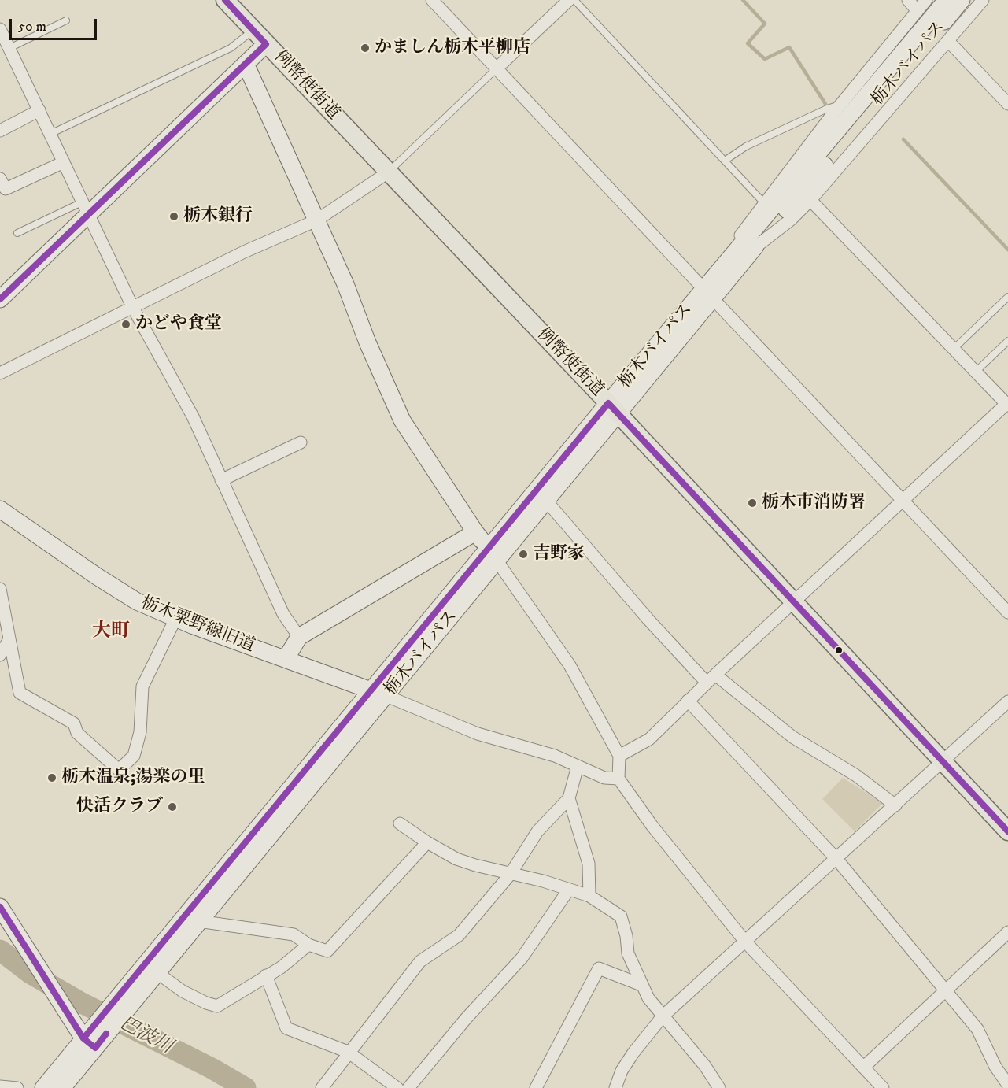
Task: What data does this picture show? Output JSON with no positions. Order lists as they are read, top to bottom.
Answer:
{
  "streets": {
    "main road": ["栃木バイパス", "例幣使街道", "栃木粟野線旧道"]
  },
  "crossings": [
    ["栃木バイパス", "例幣使街道"],
    ["栃木バイパス", "栃木粟野線旧道"]
  ],
  "districts": ["大町"],
  "water": ["巴波川"],
  "places": [
    "かましん栃木平柳店",
    "栃木銀行",
    "かどや食堂",
    "栃木市消防署",
    "吉野家",
    "栃木温泉;湯楽の里",
    "快活クラブ"
  ],
  "scale_bar": "50 m"
}
